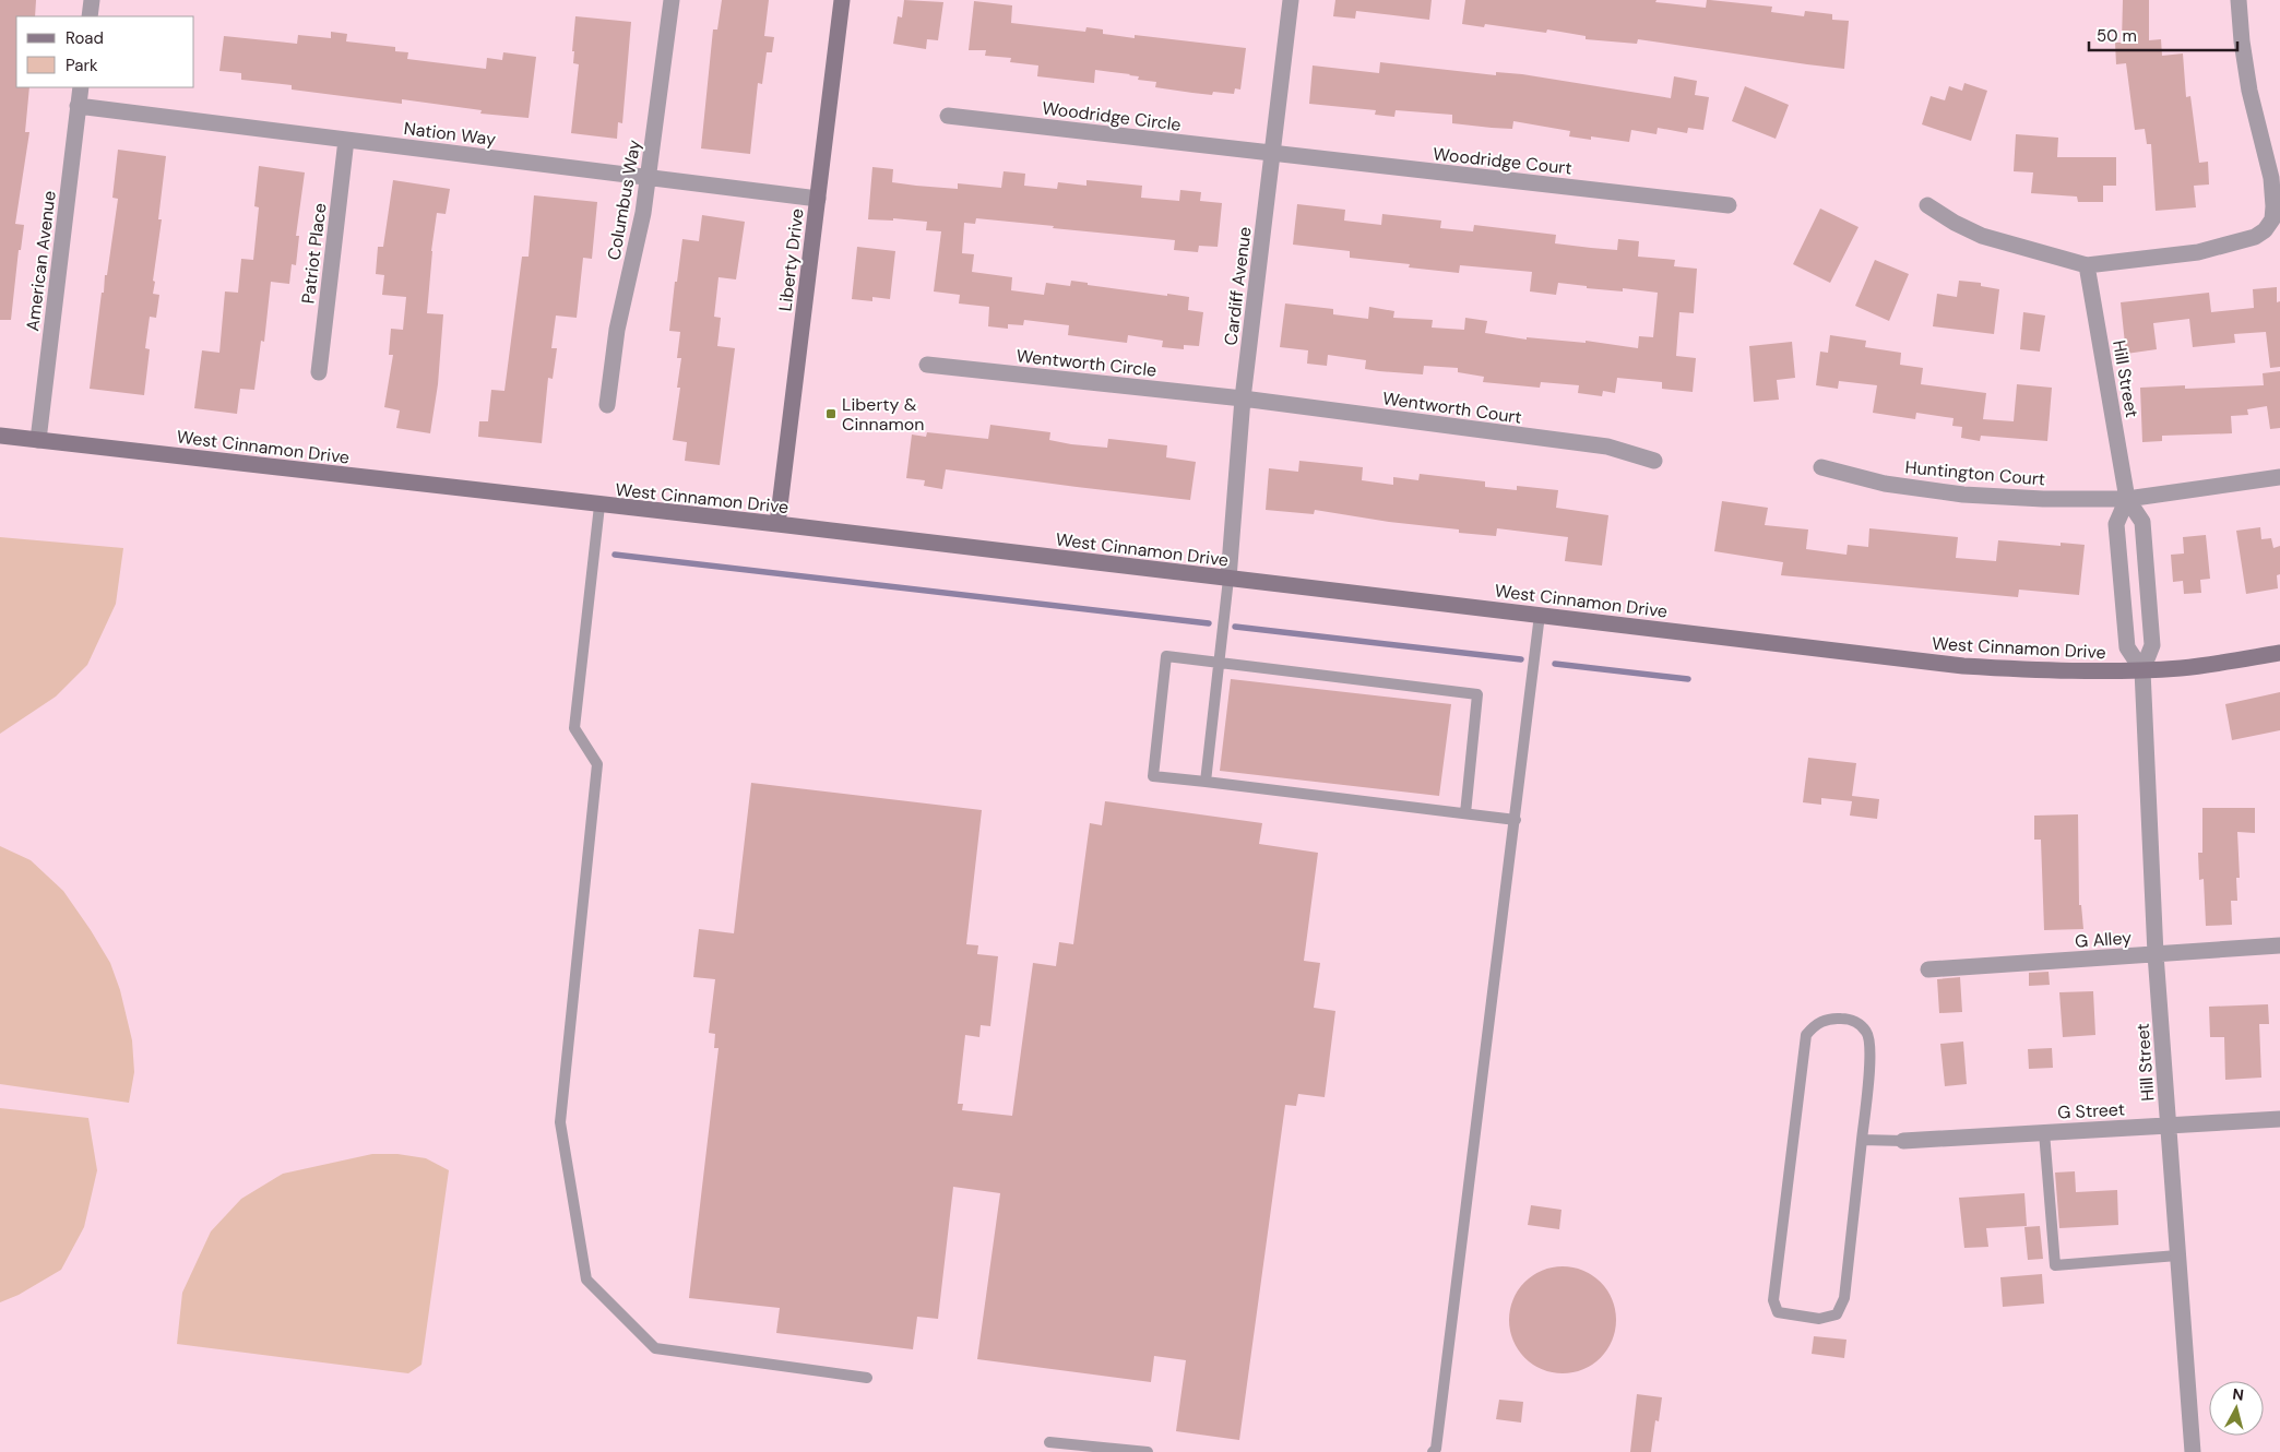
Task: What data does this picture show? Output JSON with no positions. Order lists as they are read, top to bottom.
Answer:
{
  "streets": {
    "main road": ["Liberty Drive", "West Cinnamon Drive"],
    "street": [
      "Woodridge Circle",
      "Nation Way",
      "Woodridge Court",
      "Columbus Way",
      "Patriot Place",
      "American Avenue",
      "Cardiff Avenue",
      "Wentworth Circle",
      "Hill Street",
      "Wentworth Court",
      "Huntington Court",
      "G Alley",
      "G Street"
    ]
  },
  "crossings": [
    ["Woodridge Circle", "Woodridge Court"],
    ["Woodridge Circle", "Cardiff Avenue"],
    ["Nation Way", "Columbus Way"],
    ["Nation Way", "Patriot Place"],
    ["Nation Way", "Liberty Drive"],
    ["Nation Way", "American Avenue"],
    ["Woodridge Court", "Cardiff Avenue"],
    ["Liberty Drive", "West Cinnamon Drive"],
    ["American Avenue", "West Cinnamon Drive"],
    ["Cardiff Avenue", "Wentworth Circle"],
    ["Cardiff Avenue", "Wentworth Court"],
    ["Cardiff Avenue", "West Cinnamon Drive"],
    ["Wentworth Circle", "Wentworth Court"],
    ["Hill Street", "West Cinnamon Drive"],
    ["Hill Street", "Huntington Court"],
    ["Hill Street", "G Alley"],
    ["Hill Street", "G Street"]
  ],
  "places": {
    "transit": ["Liberty & Cinnamon"]
  },
  "legend": ["Road", "Park"],
  "scale_bar": "50 m",
  "north": "top"
}
